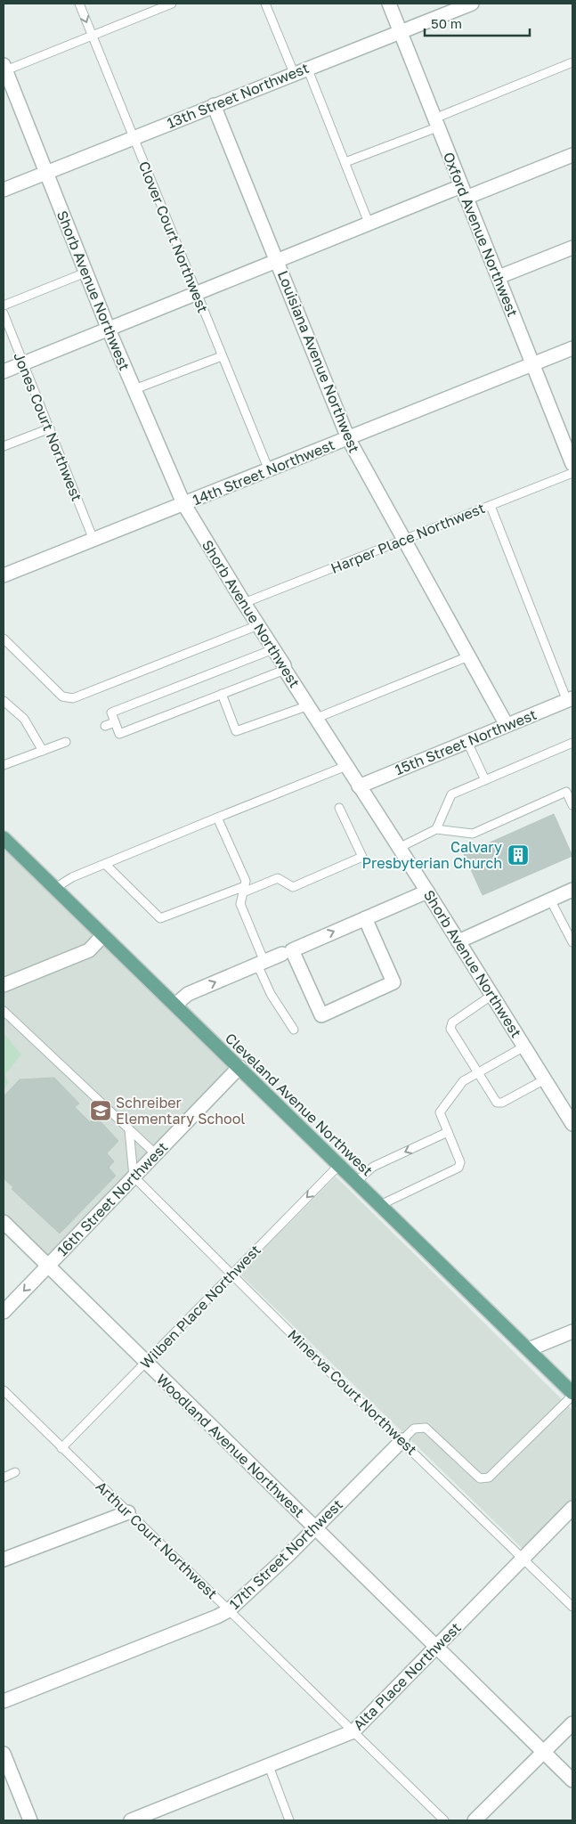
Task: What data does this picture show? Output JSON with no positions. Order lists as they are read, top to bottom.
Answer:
{
  "streets": {
    "main road": ["Cleveland Avenue Northwest"],
    "street": [
      "13th Street Northwest",
      "Oxford Avenue Northwest",
      "Shorb Avenue Northwest",
      "Louisiana Avenue Northwest",
      "14th Street Northwest",
      "15th Street Northwest",
      "16th Street Northwest",
      "Woodland Avenue Northwest",
      "17th Street Northwest",
      "Alta Place Northwest"
    ],
    "lane": [
      "Clover Court Northwest",
      "Jones Court Northwest",
      "Harper Place Northwest",
      "Wilben Place Northwest",
      "Minerva Court Northwest",
      "Arthur Court Northwest"
    ]
  },
  "crossings": [
    ["13th Street Northwest", "Oxford Avenue Northwest"],
    ["13th Street Northwest", "Clover Court Northwest"],
    ["13th Street Northwest", "Shorb Avenue Northwest"],
    ["13th Street Northwest", "Louisiana Avenue Northwest"],
    ["Oxford Avenue Northwest", "14th Street Northwest"],
    ["Clover Court Northwest", "14th Street Northwest"],
    ["Shorb Avenue Northwest", "14th Street Northwest"],
    ["Shorb Avenue Northwest", "Harper Place Northwest"],
    ["Shorb Avenue Northwest", "15th Street Northwest"],
    ["Louisiana Avenue Northwest", "14th Street Northwest"],
    ["Louisiana Avenue Northwest", "Harper Place Northwest"],
    ["Louisiana Avenue Northwest", "15th Street Northwest"],
    ["Jones Court Northwest", "14th Street Northwest"],
    ["Cleveland Avenue Northwest", "16th Street Northwest"],
    ["Cleveland Avenue Northwest", "Wilben Place Northwest"],
    ["16th Street Northwest", "Minerva Court Northwest"],
    ["16th Street Northwest", "Woodland Avenue Northwest"],
    ["Wilben Place Northwest", "Minerva Court Northwest"],
    ["Wilben Place Northwest", "Woodland Avenue Northwest"],
    ["Wilben Place Northwest", "Arthur Court Northwest"],
    ["Minerva Court Northwest", "17th Street Northwest"],
    ["Minerva Court Northwest", "Alta Place Northwest"],
    ["Woodland Avenue Northwest", "17th Street Northwest"],
    ["Woodland Avenue Northwest", "Alta Place Northwest"],
    ["Arthur Court Northwest", "17th Street Northwest"],
    ["Arthur Court Northwest", "Alta Place Northwest"]
  ],
  "one_way": ["Wilben Place Northwest"],
  "places": {
    "building": ["Calvary Presbyterian Church"],
    "school or university": ["Schreiber Elementary School"]
  },
  "scale_bar": "50 m"
}
